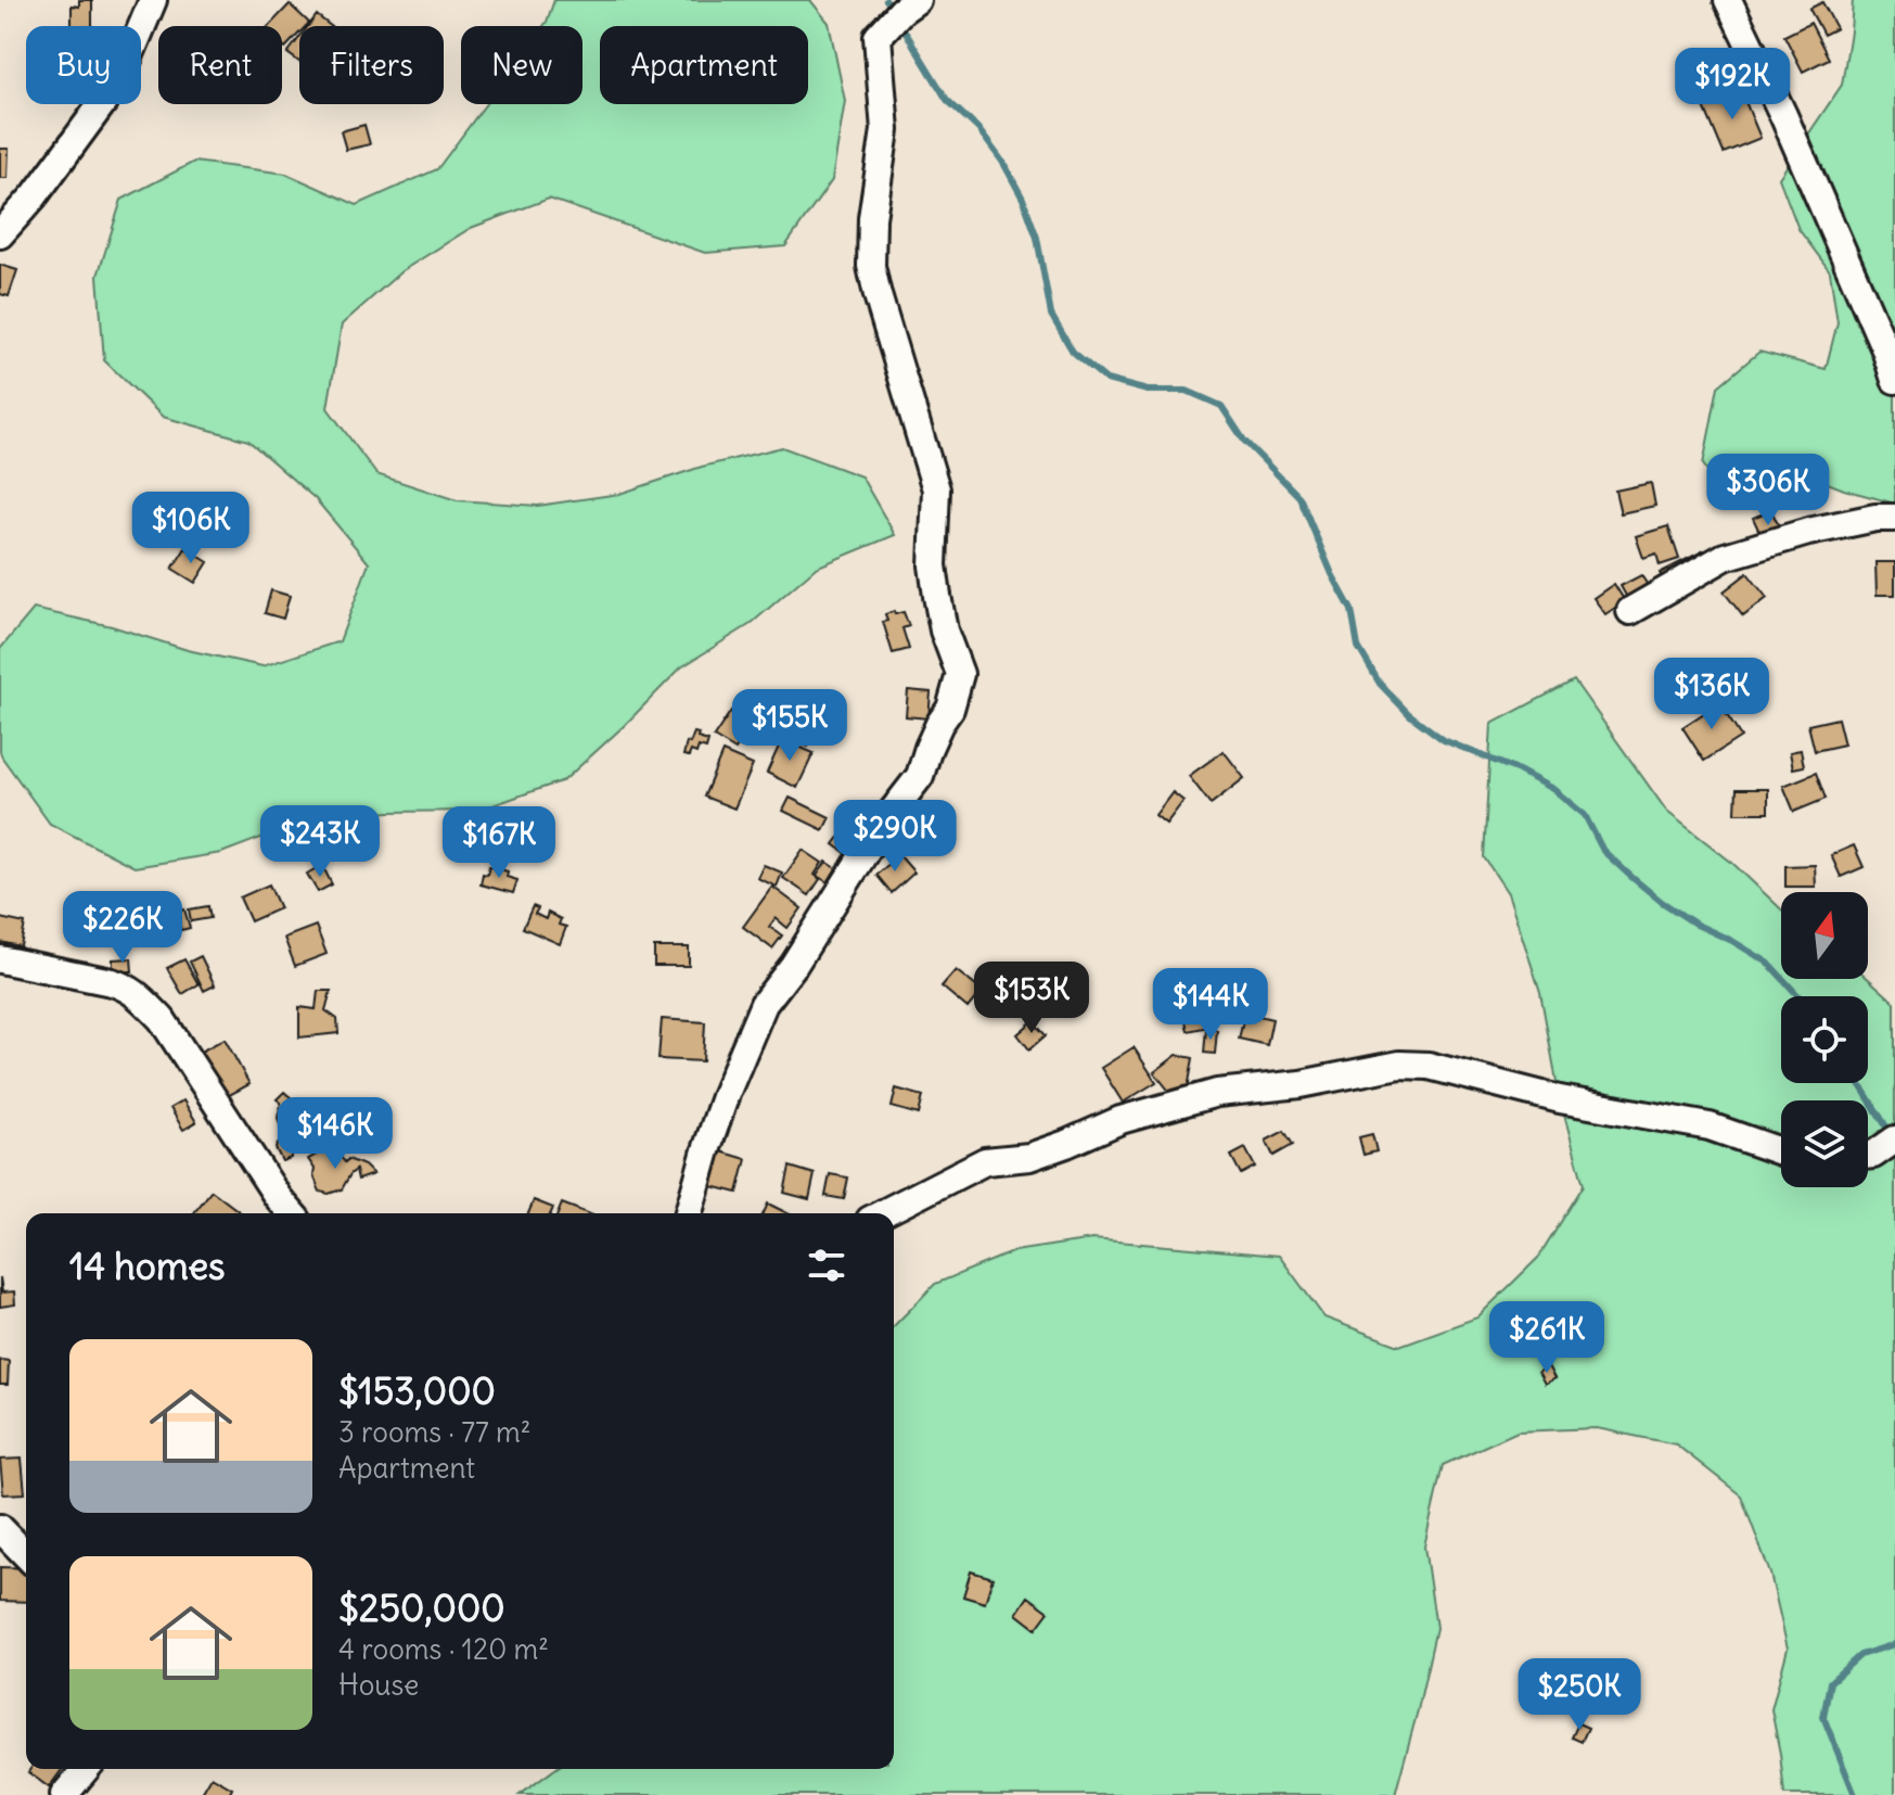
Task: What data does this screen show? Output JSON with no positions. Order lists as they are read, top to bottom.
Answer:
{
  "north": "top",
  "page": {
    "chip": [
      "Buy",
      "Rent",
      "Filters",
      "New",
      "Apartment"
    ],
    "price": [
      "$192K",
      "$306K",
      "$106K",
      "$136K",
      "$155K",
      "$290K",
      "$243K",
      "$167K",
      "$226K",
      "$153K",
      "$144K",
      "$146K",
      "$261K",
      "$250K"
    ],
    "heading": "14 homes",
    "list": [
      {
        "name": "$153,000",
        "note": "3 rooms · 77 m² · Apartment"
      },
      {
        "name": "$250,000",
        "note": "4 rooms · 120 m² · House"
      }
    ]
  }
}
